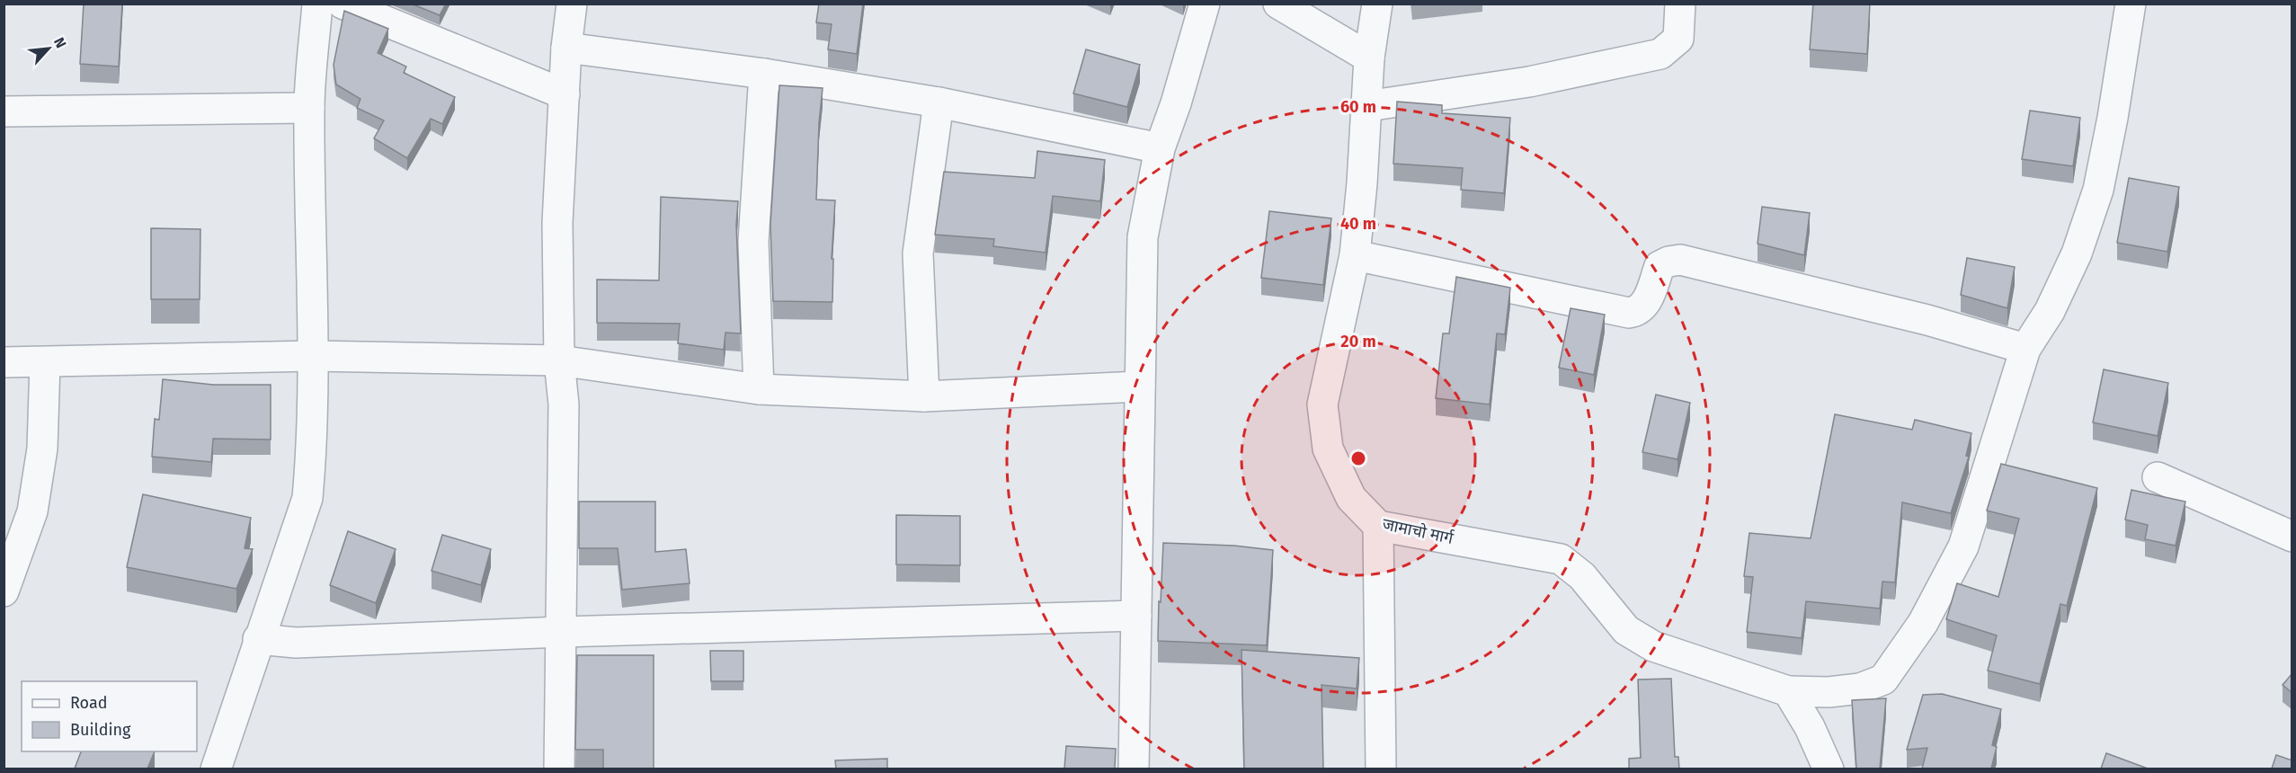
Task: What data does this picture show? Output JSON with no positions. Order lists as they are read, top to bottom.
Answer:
{
  "streets": {
    "street": ["जामाचो मार्ग"]
  },
  "legend": ["Road", "Building"],
  "north": "top right",
  "rings": ["60 m", "40 m", "20 m"]
}
